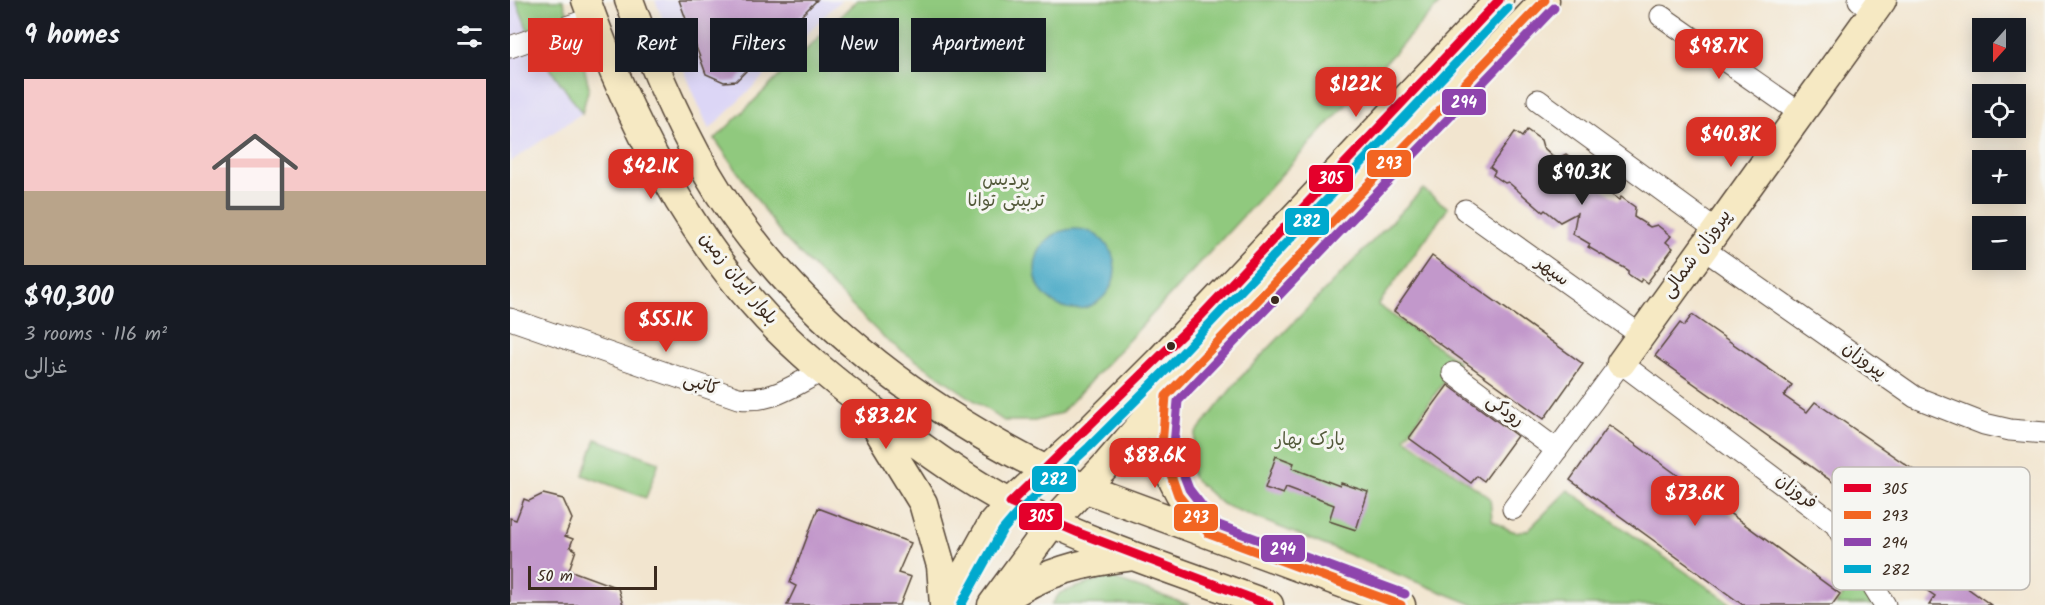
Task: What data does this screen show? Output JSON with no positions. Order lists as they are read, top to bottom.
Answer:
{
  "streets": {
    "main road": ["پیروزان شمالی", "بلوار ایران زمین"],
    "street": [
      "سپهر",
      "پیروزان",
      "کاتبی",
      "رودکی",
      "فروزان"
    ]
  },
  "crossings": [
    ["پیروزان شمالی", "سپهر"],
    ["پیروزان شمالی", "پیروزان"],
    ["پیروزان شمالی", "رودکی"],
    ["پیروزان شمالی", "فروزان"],
    ["بلوار ایران زمین", "کاتبی"]
  ],
  "parks": ["پردیس تربیتی توانا", "پارک بهار"],
  "lines": [
    "transit line 305",
    "transit line 293",
    "transit line 294",
    "transit line 282"
  ],
  "legend": [
    "305",
    "293",
    "294",
    "282"
  ],
  "scale_bar": "50 m",
  "north": "bottom",
  "page": {
    "heading": "9 homes",
    "map_buttons": ["+", "−"],
    "chip": [
      "Buy",
      "Rent",
      "Filters",
      "New",
      "Apartment"
    ],
    "price": [
      "$98.7K",
      "$122K",
      "$40.8K",
      "$42.1K",
      "$90.3K",
      "$55.1K",
      "$83.2K",
      "$88.6K",
      "$73.6K"
    ],
    "list": [
      {
        "name": "$90,300",
        "note": "3 rooms · 116 m² · غزالی"
      }
    ],
    "scale": "50 m"
  }
}
